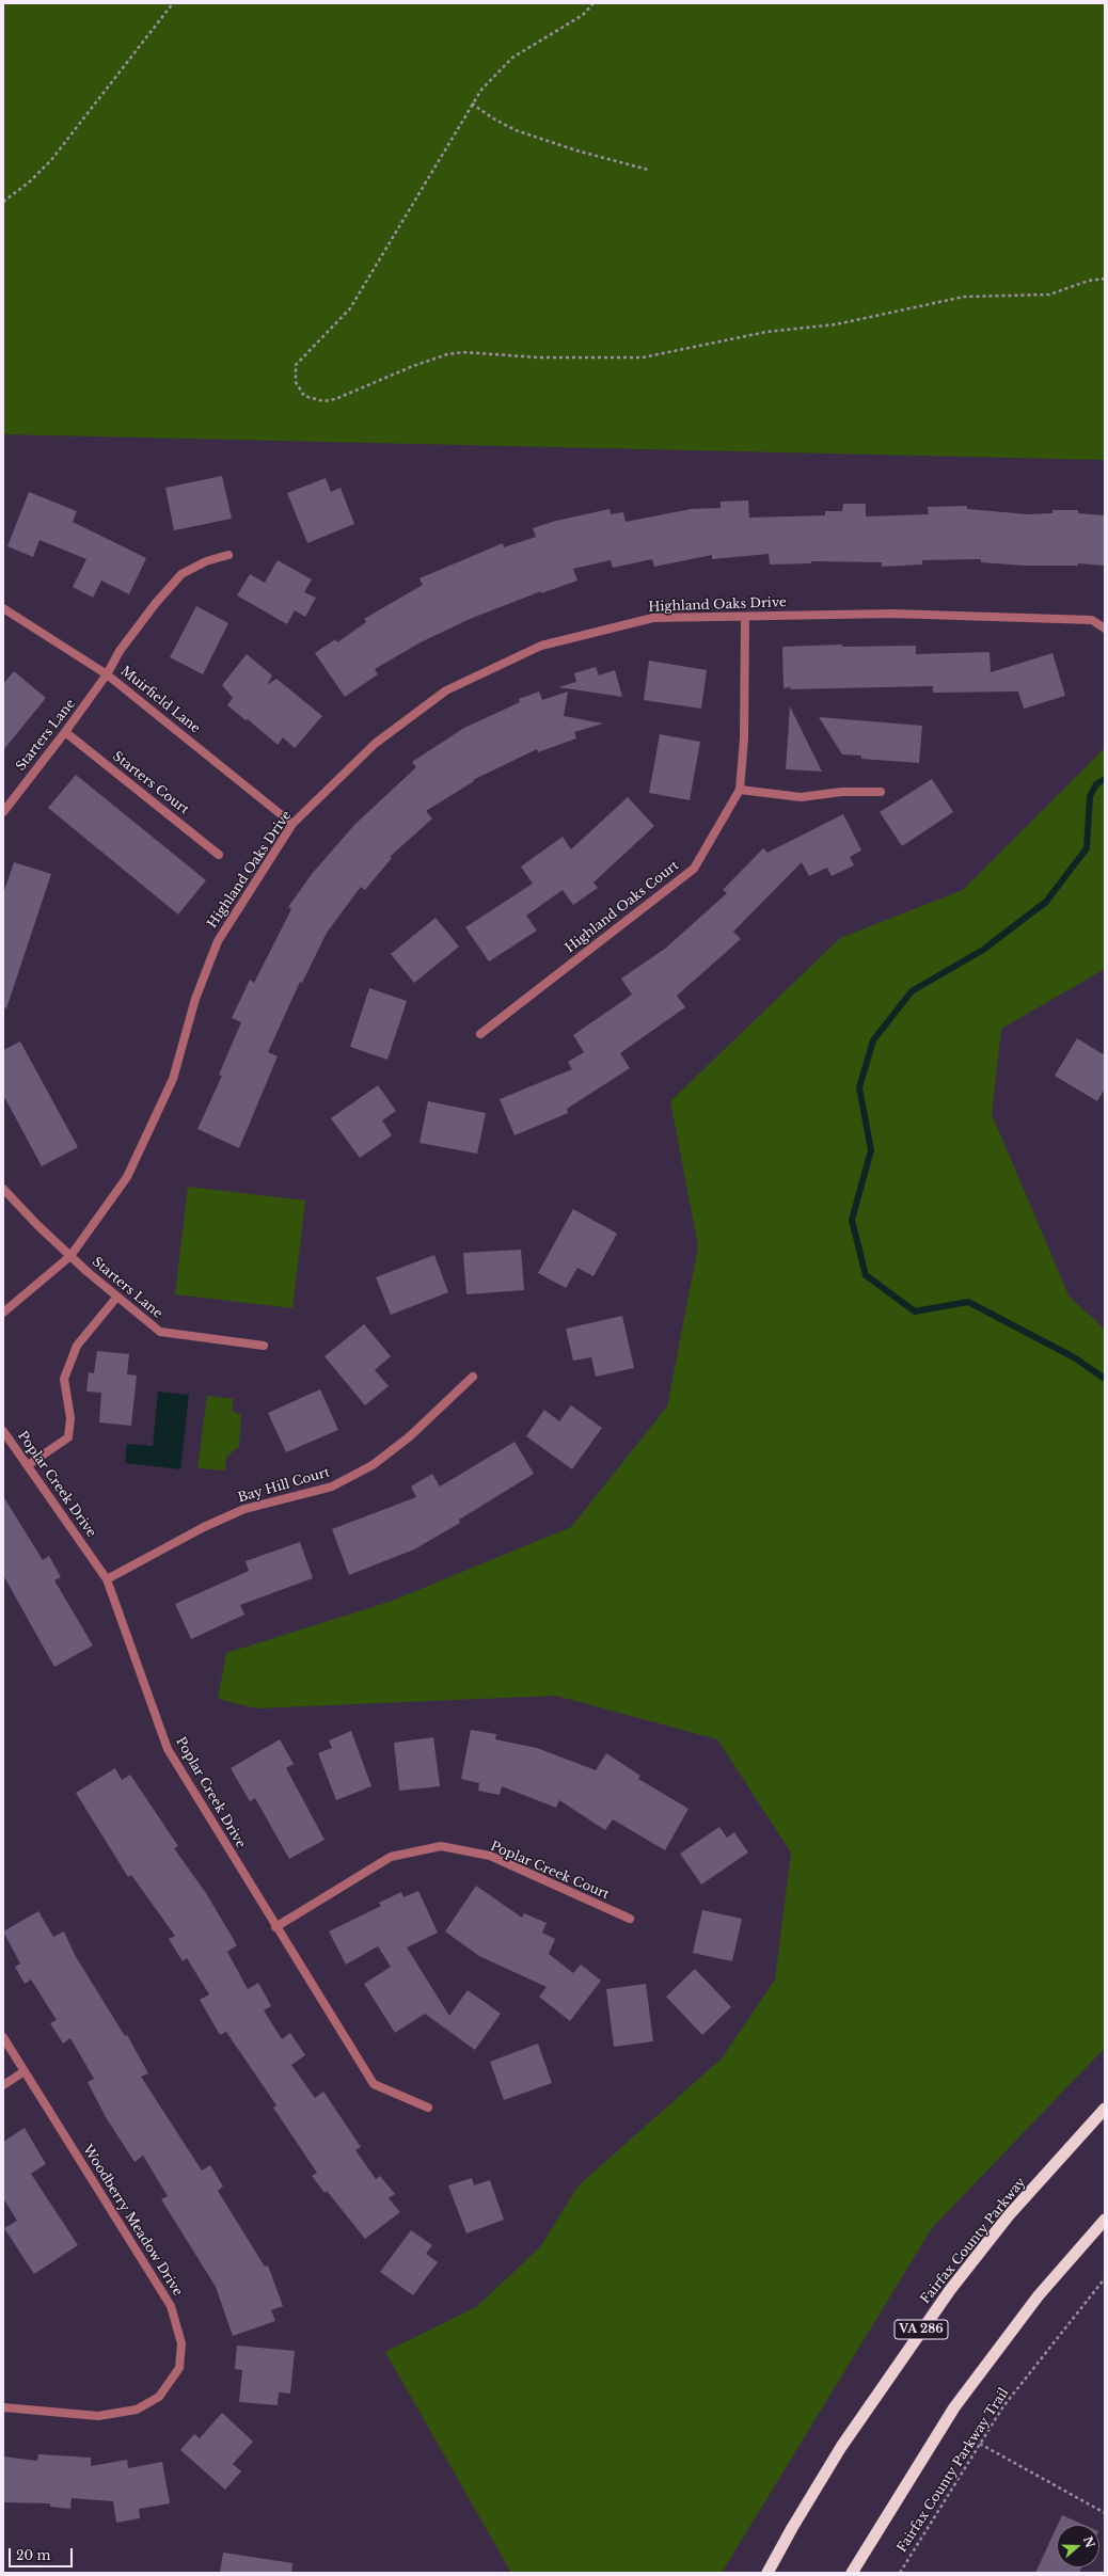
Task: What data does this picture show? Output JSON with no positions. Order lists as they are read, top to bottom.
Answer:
{
  "streets": {
    "highway": ["Fairfax County Parkway", "VA 286"],
    "street": [
      "Highland Oaks Drive",
      "Muirfield Lane",
      "Starters Lane",
      "Starters Court",
      "Highland Oaks Court",
      "Poplar Creek Drive",
      "Bay Hill Court",
      "Poplar Creek Court",
      "Woodberry Meadow Drive"
    ],
    "path": ["Fairfax County Parkway Trail"]
  },
  "crossings": [
    ["Highland Oaks Drive", "Muirfield Lane"],
    ["Highland Oaks Drive", "Starters Lane"],
    ["Highland Oaks Drive", "Highland Oaks Court"],
    ["Muirfield Lane", "Starters Lane"],
    ["Starters Lane", "Starters Court"],
    ["Poplar Creek Drive", "Bay Hill Court"],
    ["Poplar Creek Drive", "Poplar Creek Court"]
  ],
  "scale_bar": "20 m",
  "north": "right"
}
